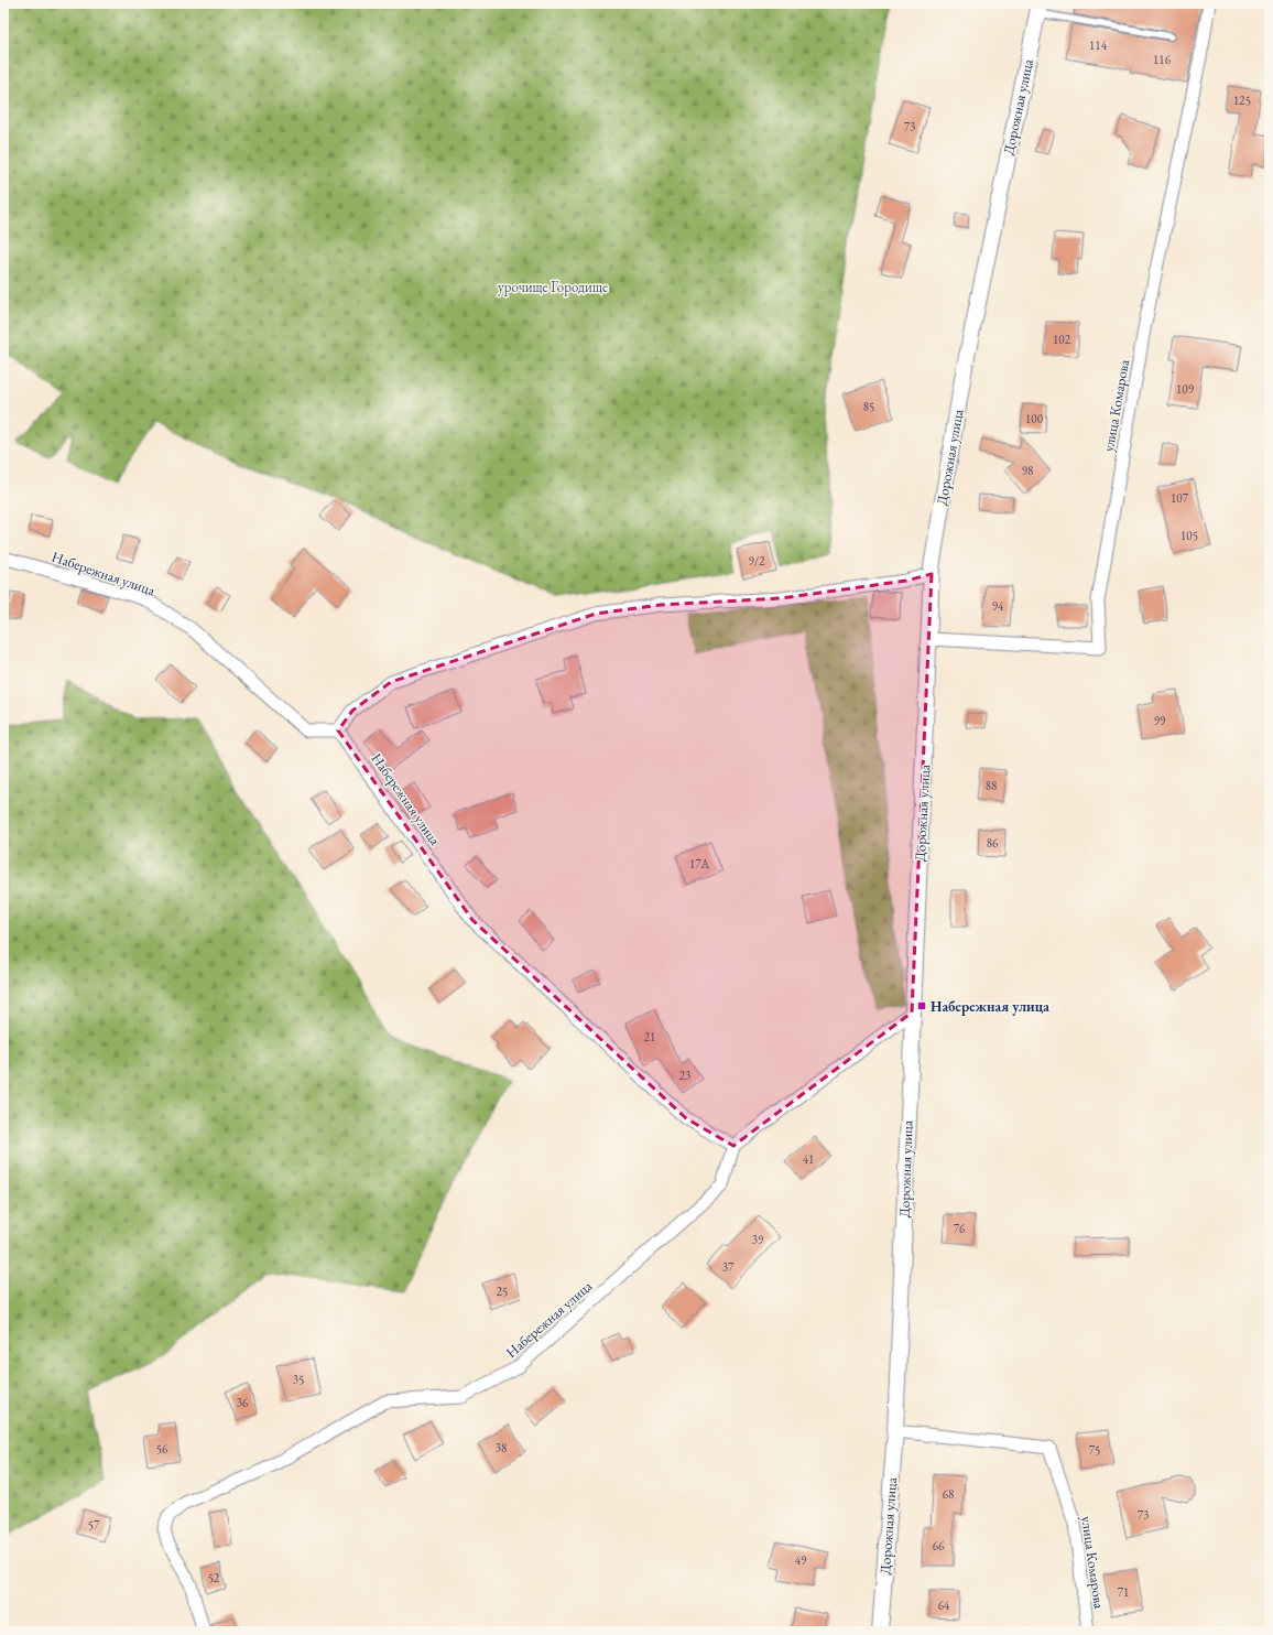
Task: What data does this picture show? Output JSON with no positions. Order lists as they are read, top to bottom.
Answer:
{
  "streets": {
    "street": ["Дорожная улица", "улица Комарова", "Набережная улица"]
  },
  "crossings": [
    ["Дорожная улица", "улица Комарова"]
  ],
  "parks": ["урочище Городище"],
  "places": {
    "transit": ["Набережная улица"]
  },
  "house_numbers": [
    "114",
    "116",
    "125",
    "73",
    "102",
    "109",
    "85",
    "100",
    "98",
    "107",
    "105",
    "9/2",
    "94",
    "99",
    "88",
    "86",
    "17А",
    "21",
    "23",
    "41",
    "76",
    "39",
    "37",
    "25",
    "35",
    "36",
    "38",
    "56",
    "75",
    "68",
    "73",
    "57",
    "66",
    "49",
    "52",
    "71",
    "64"
  ]
}
